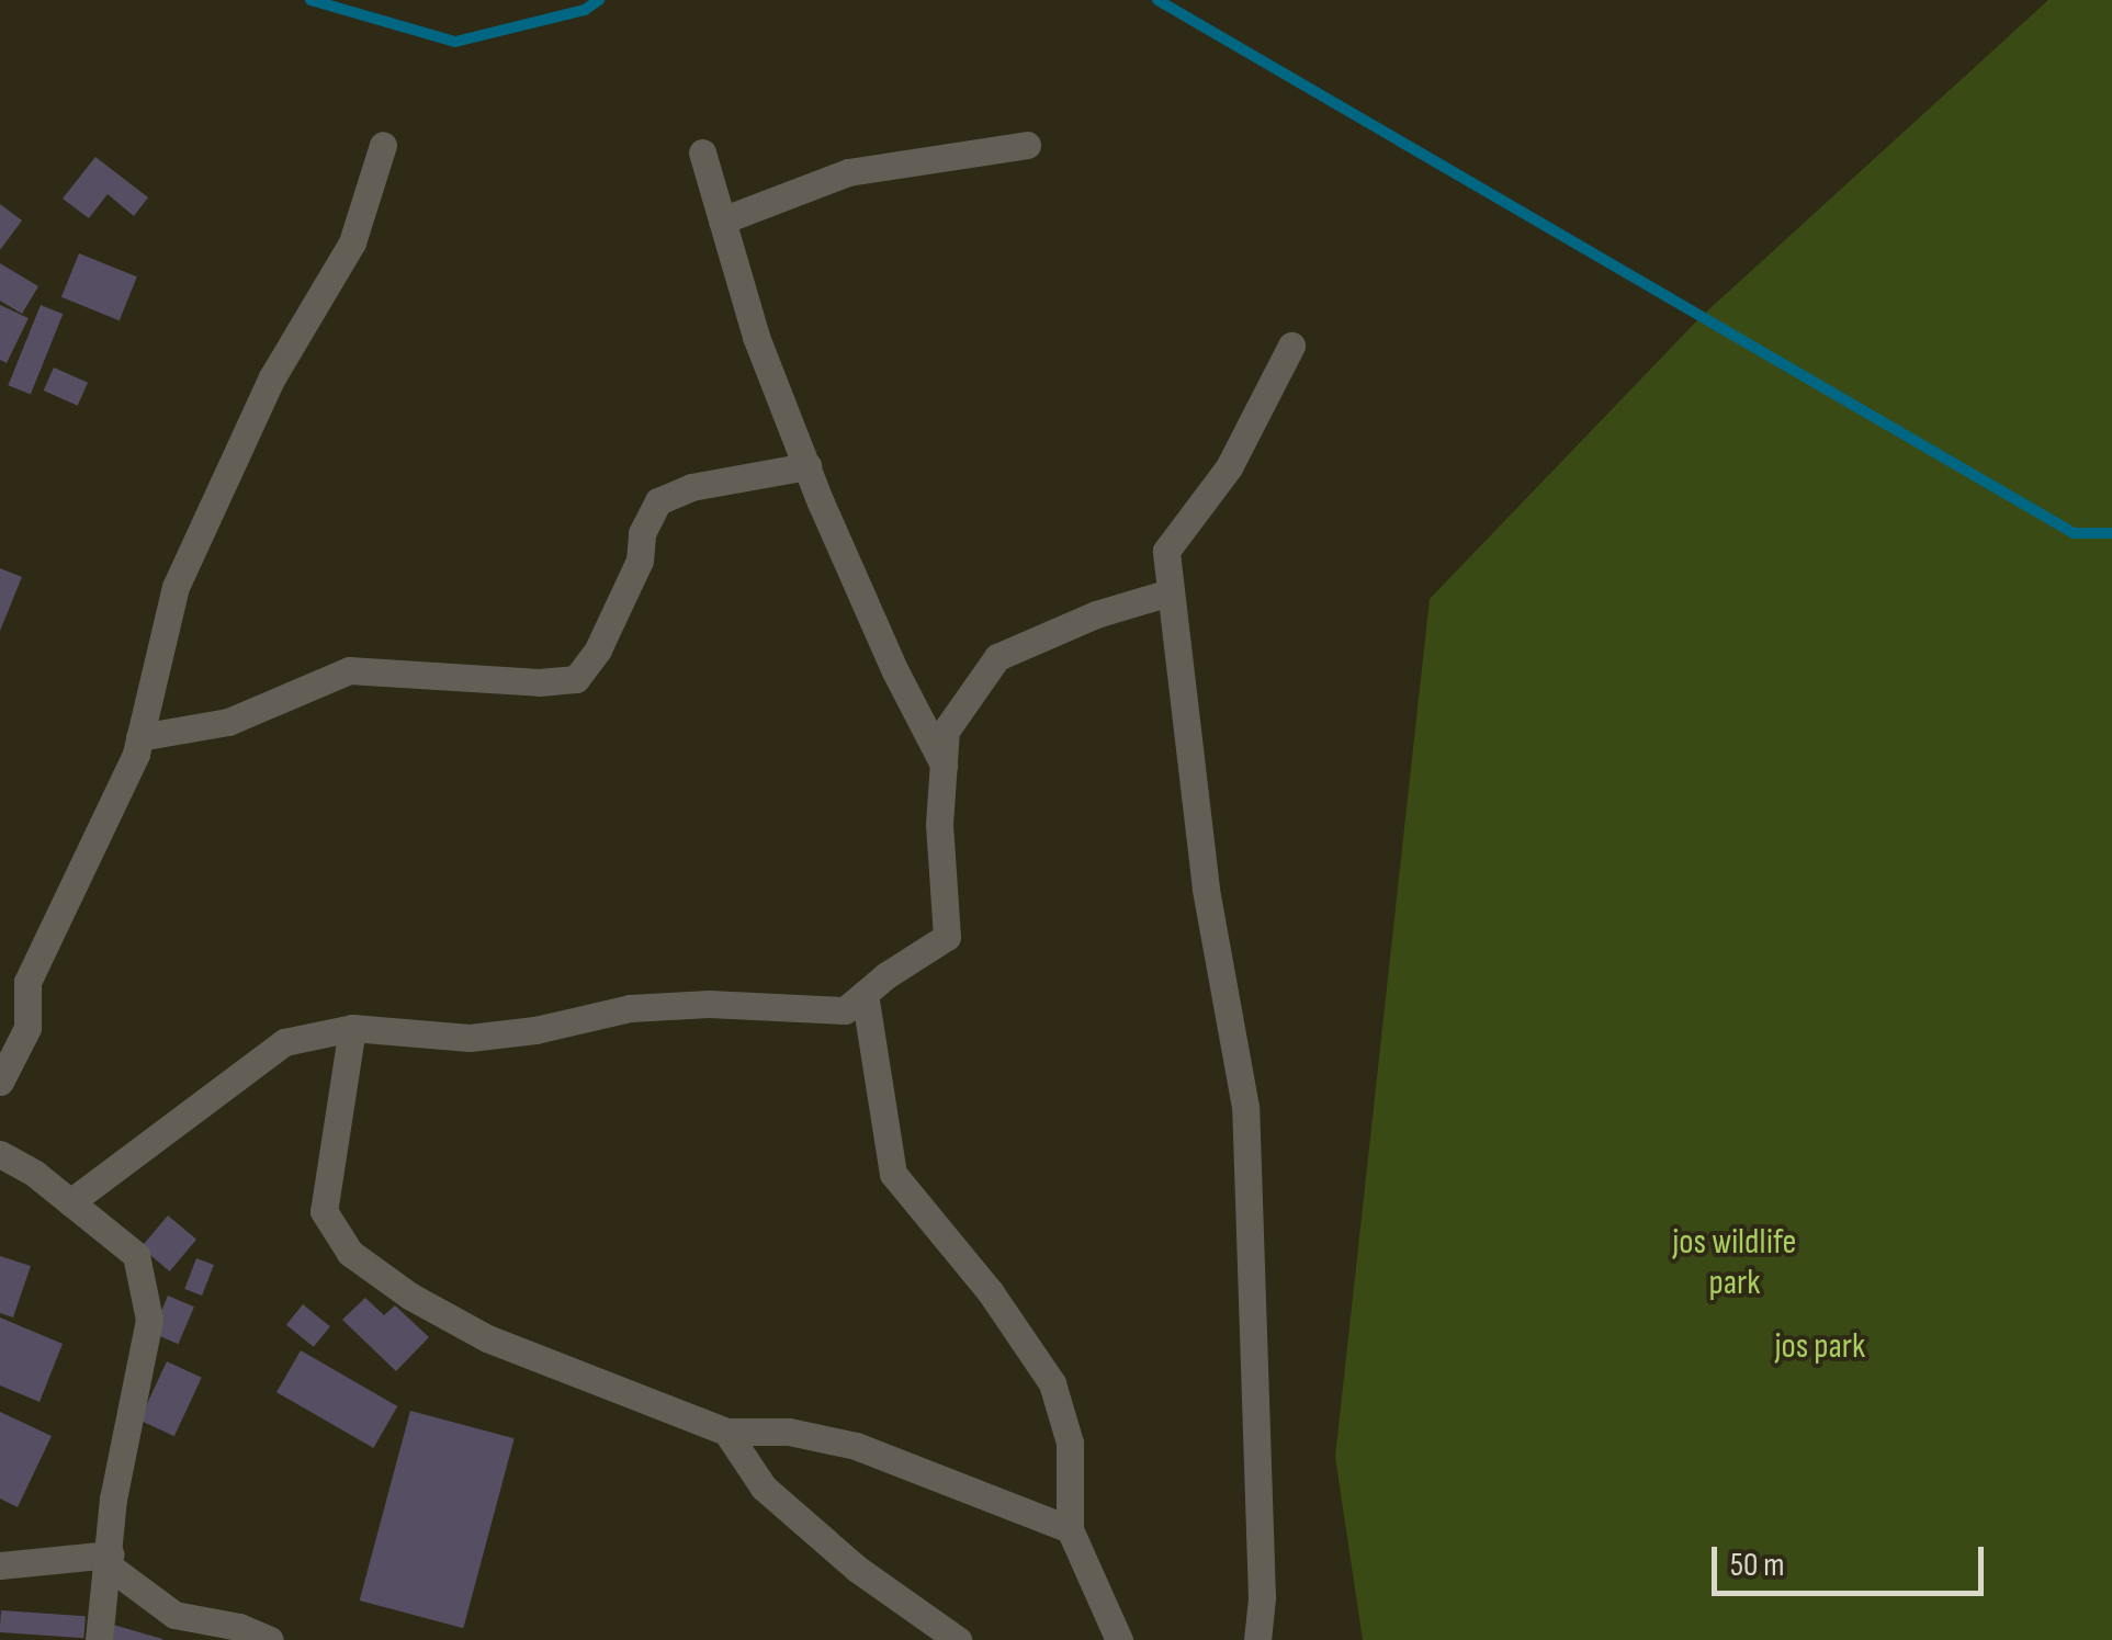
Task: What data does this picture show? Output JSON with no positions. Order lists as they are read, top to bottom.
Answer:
{
  "parks": ["jos wildlife park", "jos park"],
  "scale_bar": "50 m"
}
